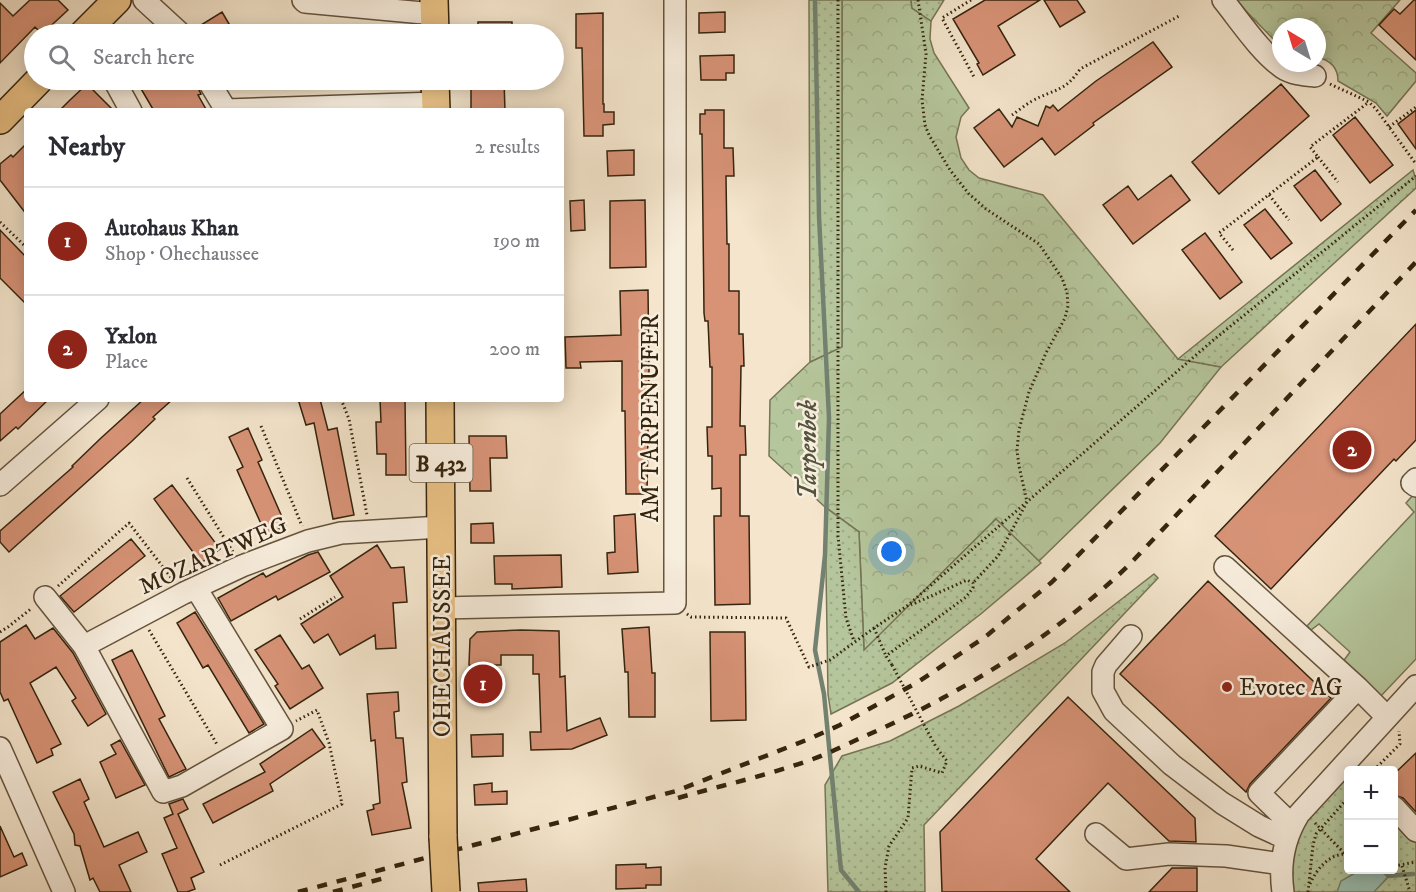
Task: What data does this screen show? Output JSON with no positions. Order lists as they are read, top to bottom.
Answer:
{
  "streets": {
    "main road": ["B 432", "OHECHAUSSEE"],
    "street": ["AM TARPENUFER", "MOZARTWEG"]
  },
  "crossings": [
    ["MOZARTWEG", "OHECHAUSSEE"]
  ],
  "water": ["Tarpenbek"],
  "places": ["Evotec AG"],
  "north": "top left",
  "page": {
    "search": "Search here",
    "heading": ["Nearby", "2 results"],
    "list": [
      {
        "mark": "1",
        "name": "Autohaus Khan",
        "note": "Shop · Ohechaussee",
        "value": "190 m"
      },
      {
        "mark": "2",
        "name": "Yxlon",
        "note": "Place",
        "value": "200 m"
      }
    ],
    "pins": ["2", "1"],
    "map_buttons": ["+", "−"]
  }
}
